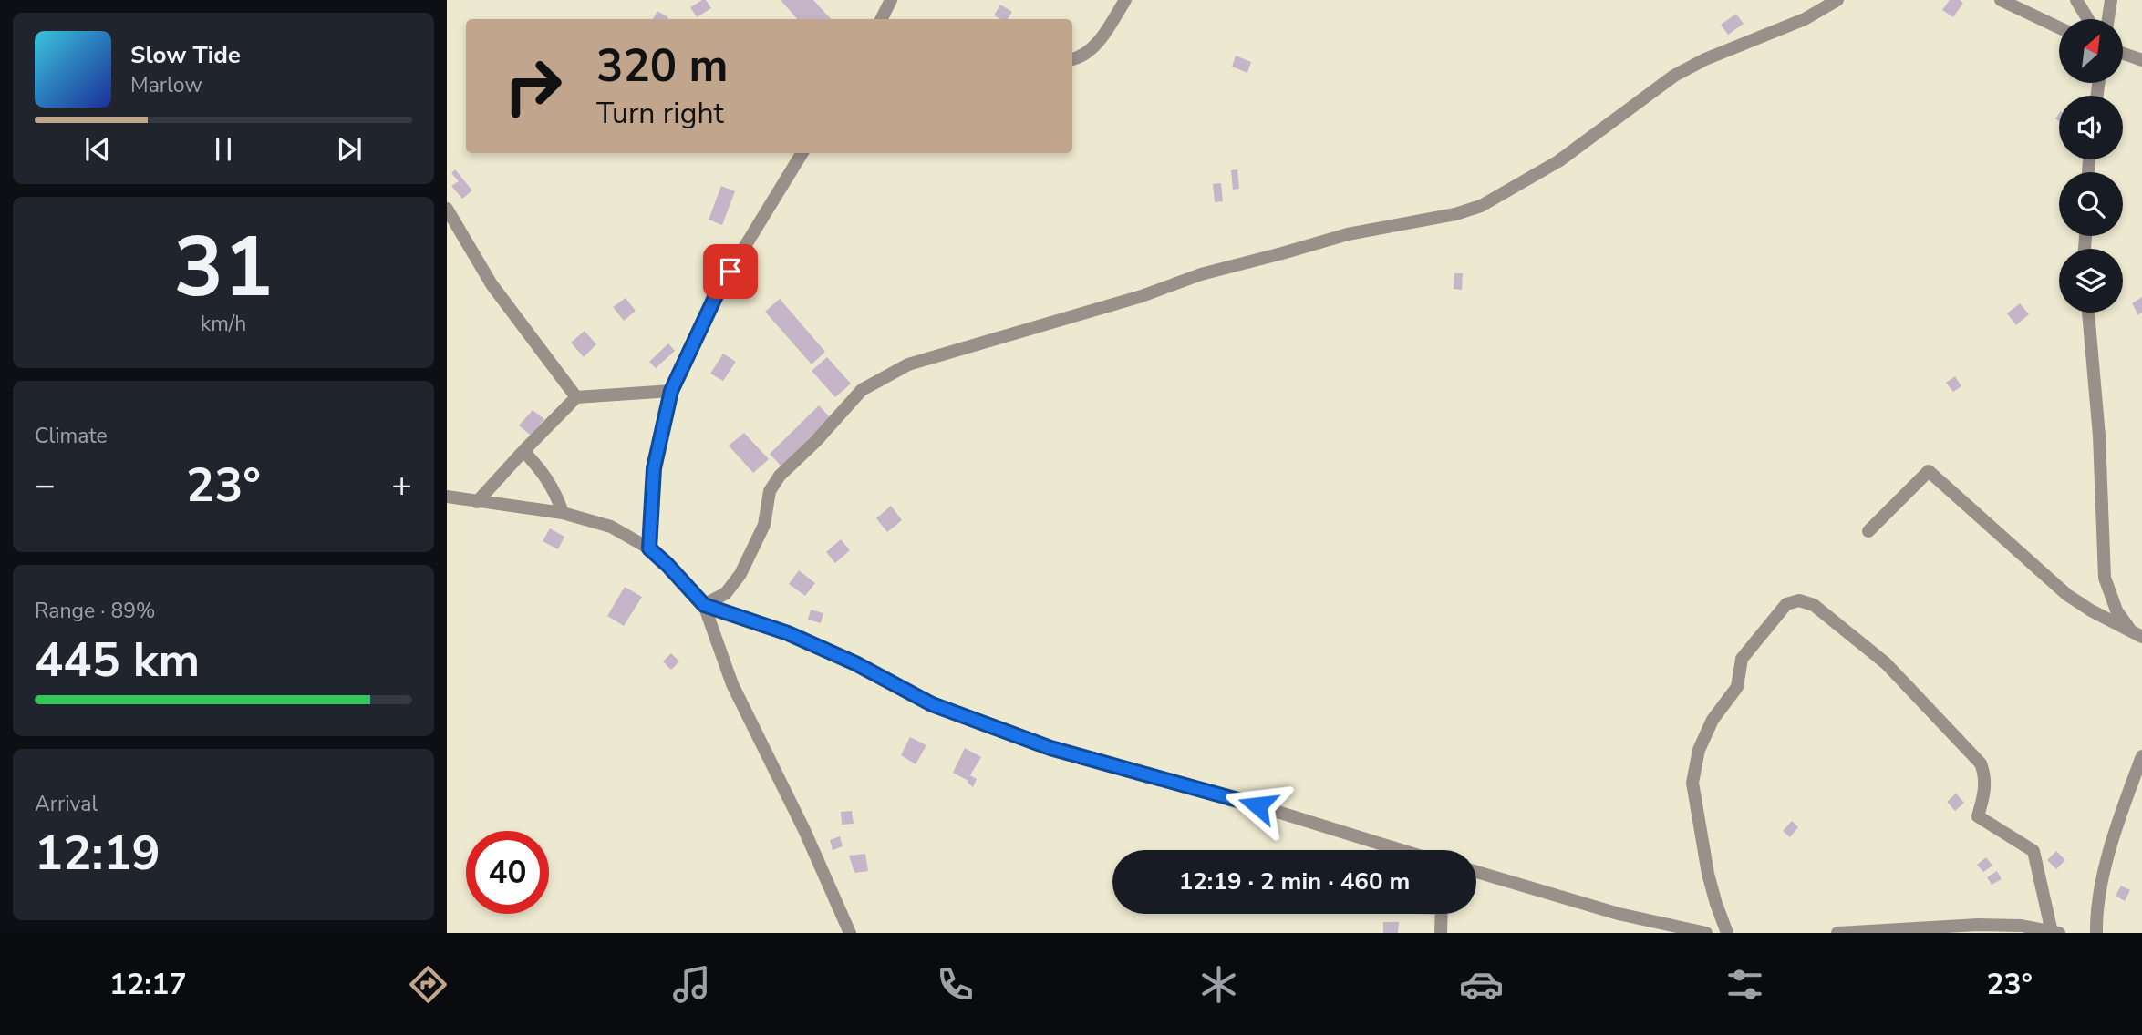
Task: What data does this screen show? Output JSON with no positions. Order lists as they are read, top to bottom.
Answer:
{
  "north": "top right",
  "page": {
    "turn": ["320 m", "Turn right"],
    "song": ["Slow Tide", "Marlow"],
    "tile": [
      ["31", "km/h"],
      "Climate",
      ["Range · 89%", "445 km"],
      ["Arrival", "12:19"]
    ],
    "heat": ["−", "23°", "+"],
    "limit": "40",
    "trip": "12:19 · 2 min · 460 m",
    "tabs": ["12:17", "23°"]
  }
}
